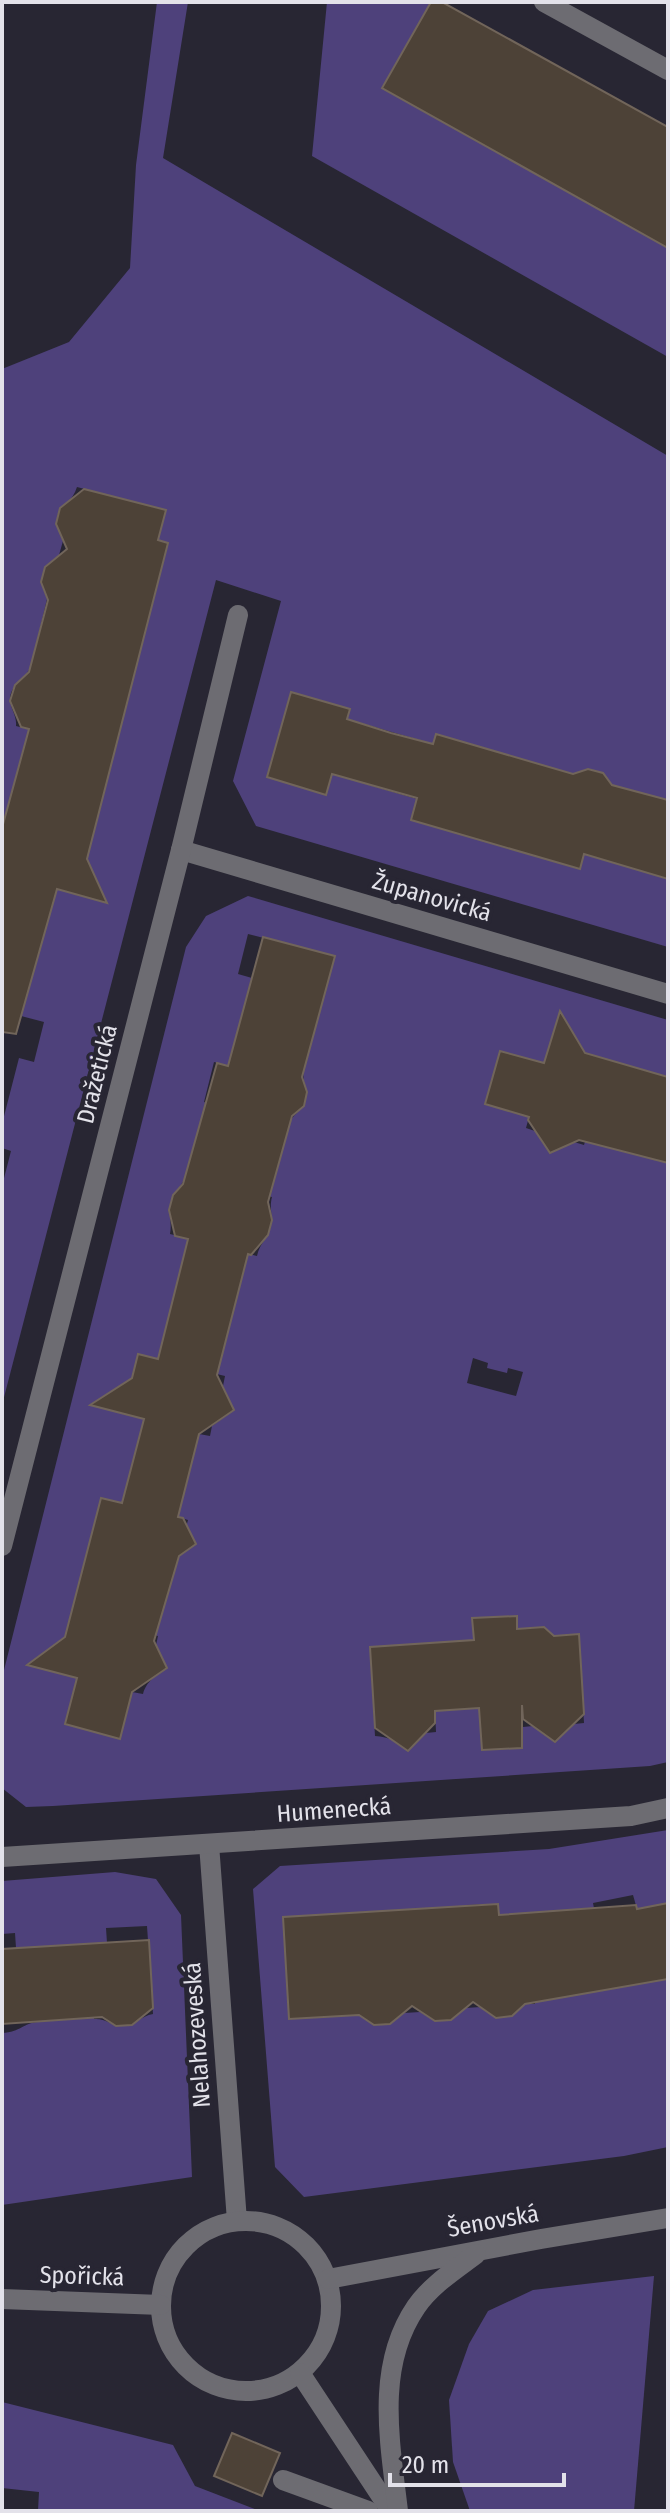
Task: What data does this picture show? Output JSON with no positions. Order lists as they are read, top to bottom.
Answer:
{
  "streets": {
    "street": [
      "Županovická",
      "Dražetická",
      "Humenecká",
      "Nelahozeveská",
      "Šenovská",
      "Spořická"
    ]
  },
  "crossings": [
    ["Županovická", "Dražetická"],
    ["Humenecká", "Nelahozeveská"],
    ["Nelahozeveská", "Šenovská"],
    ["Nelahozeveská", "Spořická"],
    ["Šenovská", "Spořická"]
  ],
  "scale_bar": "20 m"
}
